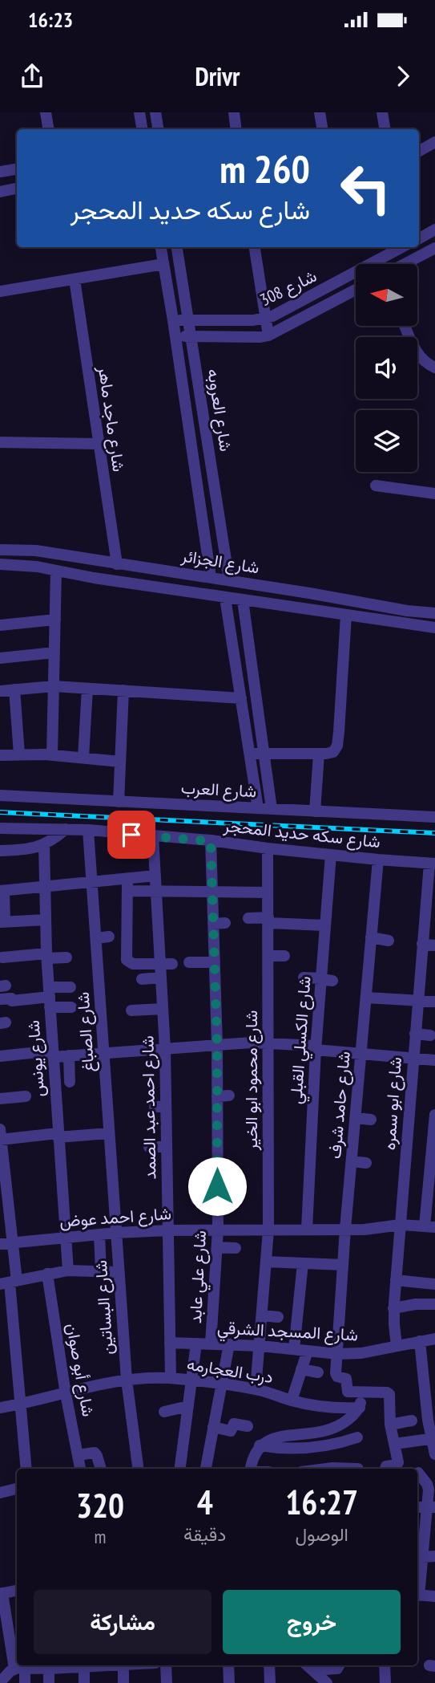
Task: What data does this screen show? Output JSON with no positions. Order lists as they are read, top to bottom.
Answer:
{
  "streets": {
    "street": [
      "شارع 308",
      "شارع العروبه",
      "شارع ماجد ماهر",
      "شارع الجزائر",
      "شارع العرب",
      "شارع سكه حديد المحجر",
      "شارع الصباغ",
      "شارع الكسلي القبلي",
      "شارع يونس",
      "شارع محمود ابو الخير",
      "شارع ابو سمره",
      "شارع حامد شرف",
      "شارع احمد عبد الصمد",
      "شارع احمد عوض",
      "شارع علي عابد",
      "شارع البساتين",
      "شارع المسجد الشرقي",
      "شارع أبو صوان",
      "درب العجارمه"
    ]
  },
  "crossings": [
    ["شارع 308", "شارع العروبه"],
    ["شارع العروبه", "شارع الجزائر"],
    ["شارع ماجد ماهر", "شارع الجزائر"],
    ["شارع سكه حديد المحجر", "شارع الصباغ"],
    ["شارع سكه حديد المحجر", "شارع الكسلي القبلي"],
    ["شارع سكه حديد المحجر", "شارع محمود ابو الخير"],
    ["شارع سكه حديد المحجر", "شارع ابو سمره"],
    ["شارع سكه حديد المحجر", "شارع حامد شرف"],
    ["شارع سكه حديد المحجر", "شارع احمد عبد الصمد"],
    ["شارع سكه حديد المحجر", "شارع علي عابد"],
    ["شارع الصباغ", "شارع احمد عوض"],
    ["شارع الصباغ", "شارع البساتين"],
    ["شارع الكسلي القبلي", "شارع احمد عوض"],
    ["شارع يونس", "شارع احمد عوض"],
    ["شارع محمود ابو الخير", "شارع احمد عوض"],
    ["شارع محمود ابو الخير", "شارع المسجد الشرقي"],
    ["شارع محمود ابو الخير", "درب العجارمه"],
    ["شارع ابو سمره", "شارع احمد عوض"],
    ["شارع ابو سمره", "شارع المسجد الشرقي"],
    ["شارع حامد شرف", "شارع احمد عوض"],
    ["شارع حامد شرف", "شارع المسجد الشرقي"],
    ["شارع احمد عبد الصمد", "شارع احمد عوض"],
    ["شارع احمد عبد الصمد", "شارع المسجد الشرقي"],
    ["شارع احمد عبد الصمد", "درب العجارمه"],
    ["شارع احمد عوض", "شارع علي عابد"],
    ["شارع احمد عوض", "شارع البساتين"],
    ["شارع علي عابد", "شارع المسجد الشرقي"],
    ["شارع البساتين", "درب العجارمه"],
    ["شارع أبو صوان", "درب العجارمه"]
  ],
  "north": "left",
  "page": {
    "status": "16:23",
    "header": "Drivr",
    "turn": ["260 m", "شارع سكه حديد المحجر"],
    "eta": [
      "16:27",
      "الوصول",
      "4",
      "دقيقة",
      "320",
      "m"
    ],
    "buttons": ["خروج", "مشاركة"]
  }
}
